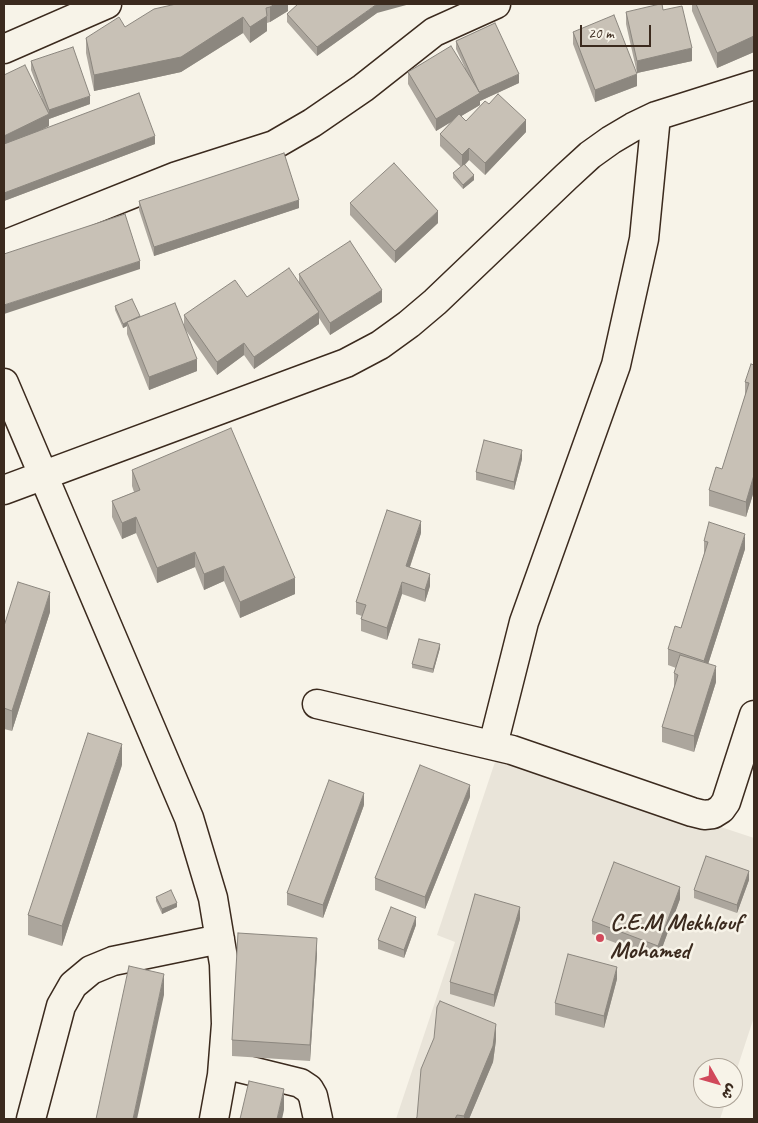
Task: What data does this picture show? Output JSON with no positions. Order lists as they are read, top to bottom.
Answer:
{
  "places": ["C.E.M Mekhlouf Mohamed"],
  "scale_bar": "20 m",
  "north": "bottom right"
}
